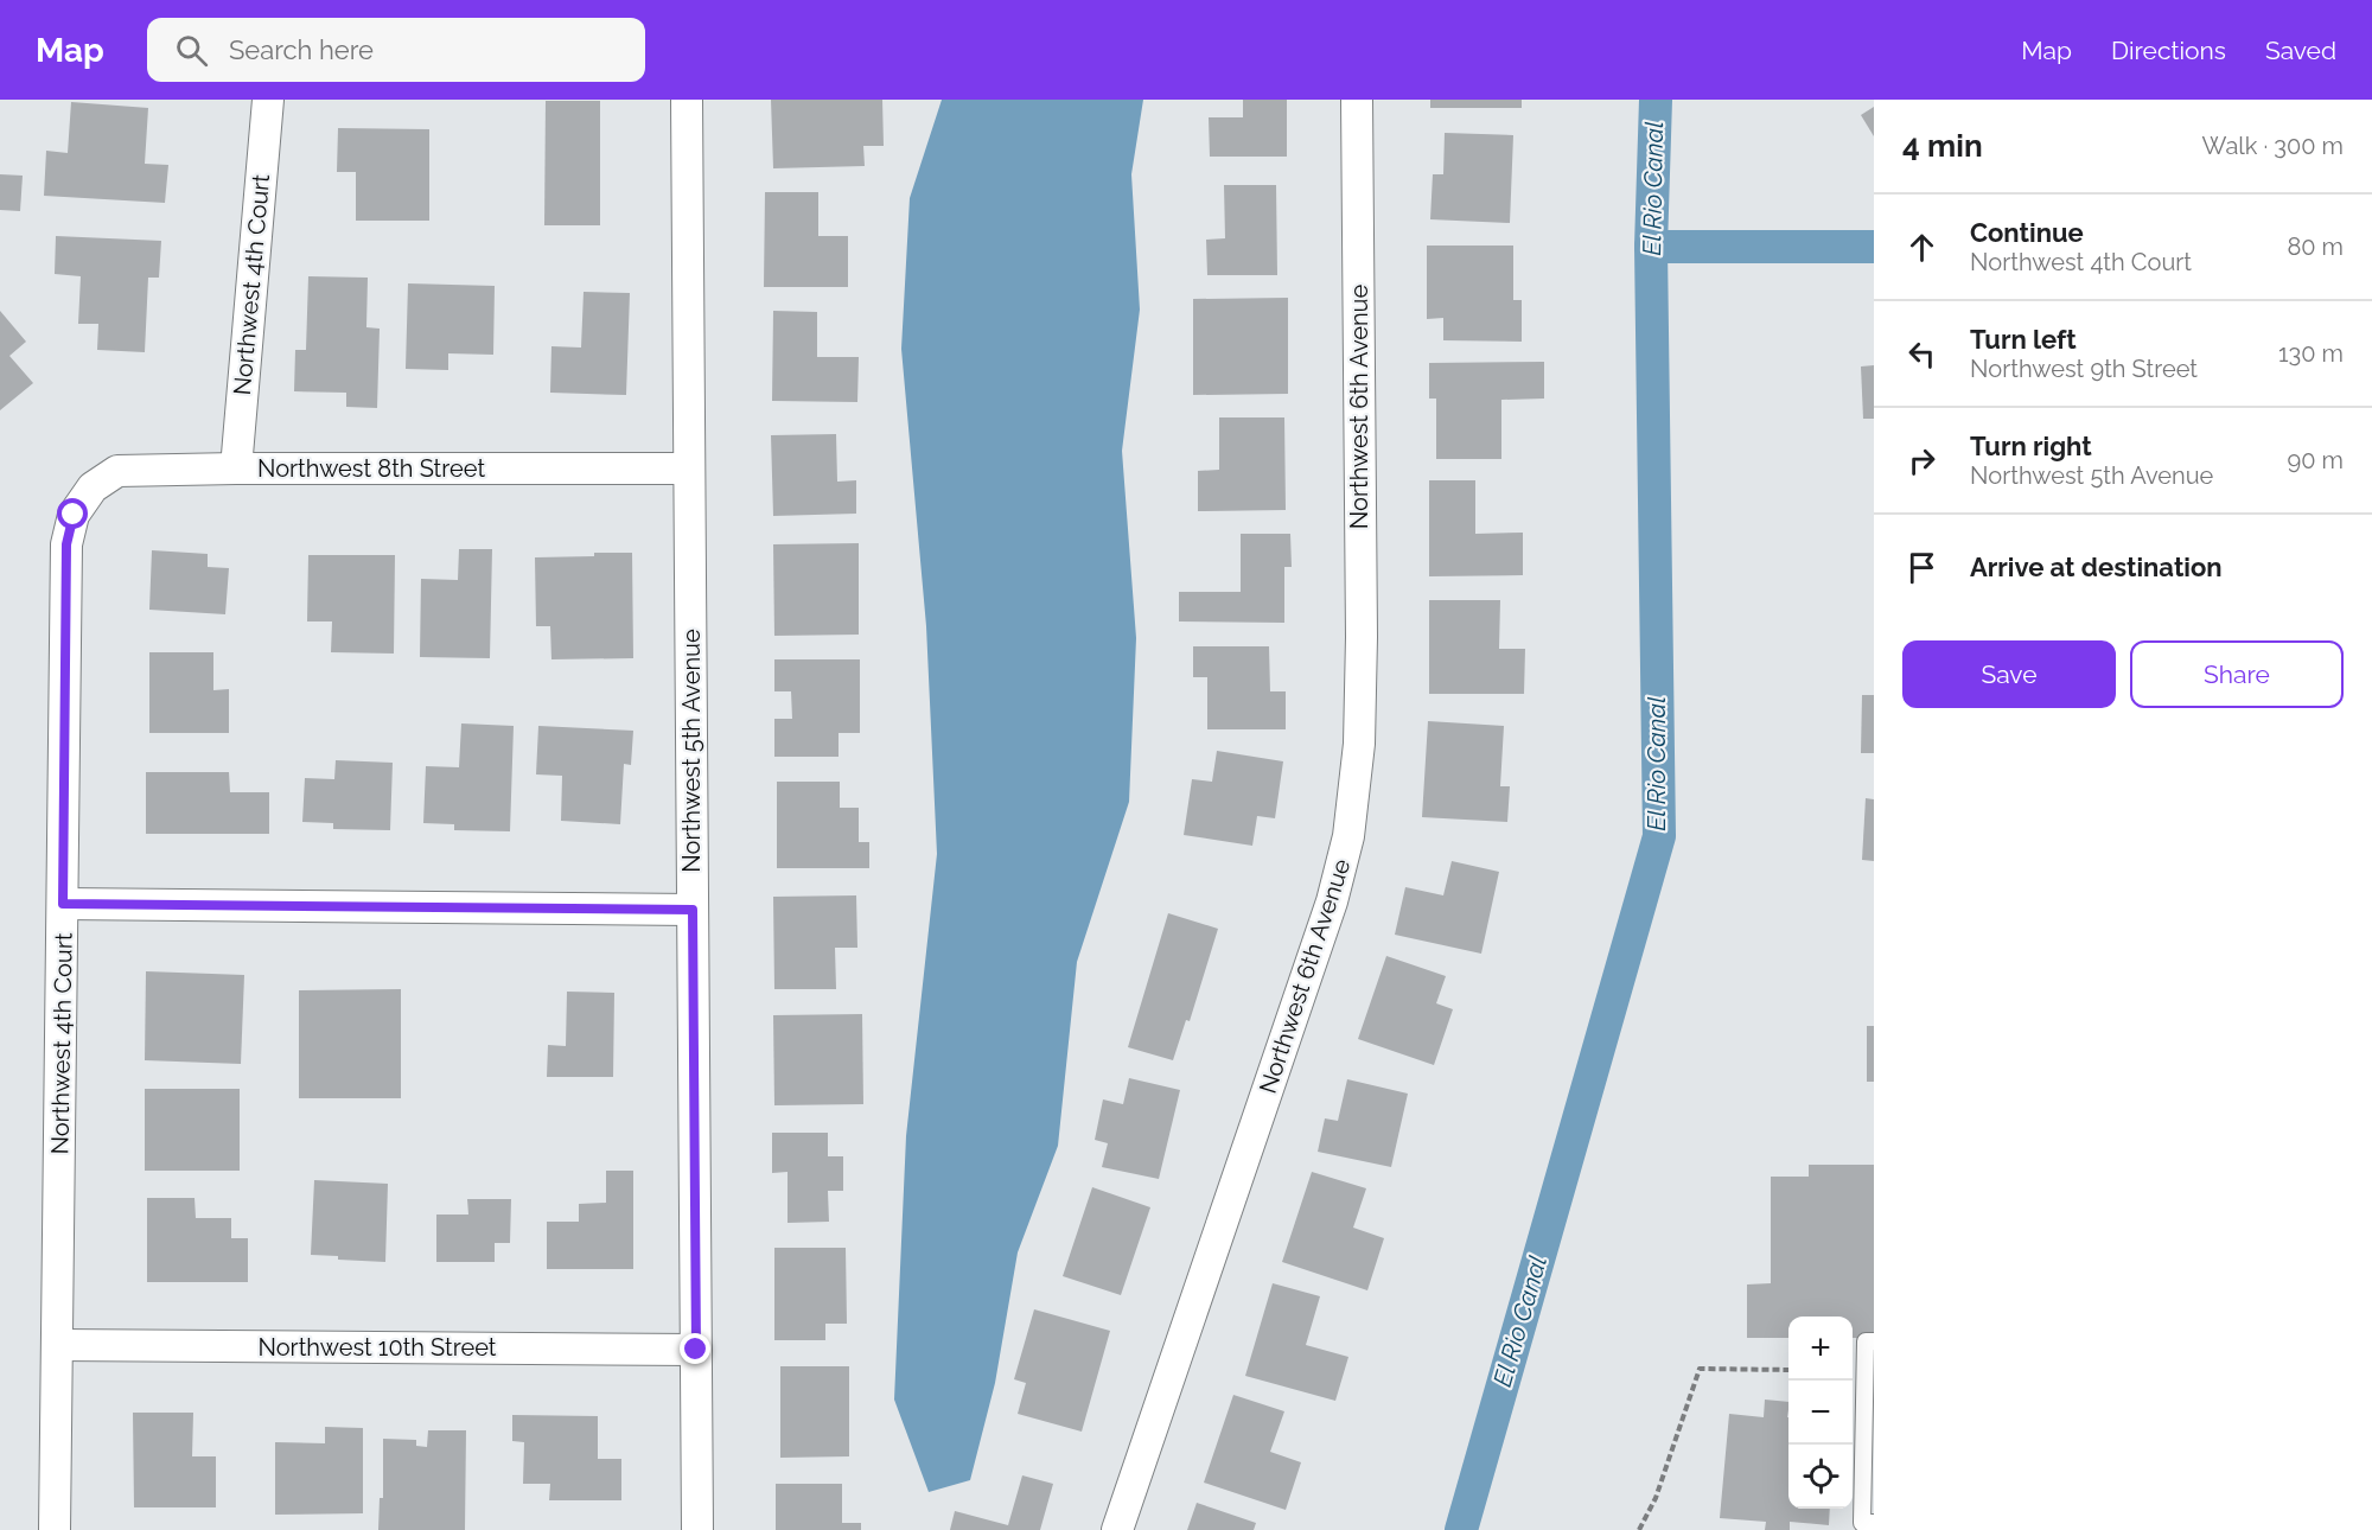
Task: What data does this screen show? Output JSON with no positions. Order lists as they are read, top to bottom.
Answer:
{
  "streets": {
    "street": [
      "Northwest 4th Court",
      "Northwest 6th Avenue",
      "Northwest 8th Street",
      "Northwest 5th Avenue",
      "Northwest 10th Street"
    ]
  },
  "crossings": [
    ["Northwest 4th Court", "Northwest 8th Street"],
    ["Northwest 4th Court", "Northwest 10th Street"],
    ["Northwest 8th Street", "Northwest 5th Avenue"],
    ["Northwest 5th Avenue", "Northwest 10th Street"]
  ],
  "water": ["El Rio Canal"],
  "page": {
    "header": "Map",
    "search": "Search here",
    "nav": ["Map", "Directions", "Saved"],
    "heading": ["4 min", "Walk · 300 m"],
    "list": [
      ["Continue", "Northwest 4th Court", "80 m"],
      ["Turn left", "Northwest 9th Street", "130 m"],
      ["Turn right", "Northwest 5th Avenue", "90 m"],
      "Arrive at destination"
    ],
    "buttons": ["Save", "Share"],
    "map_buttons": ["+", "−"]
  }
}
